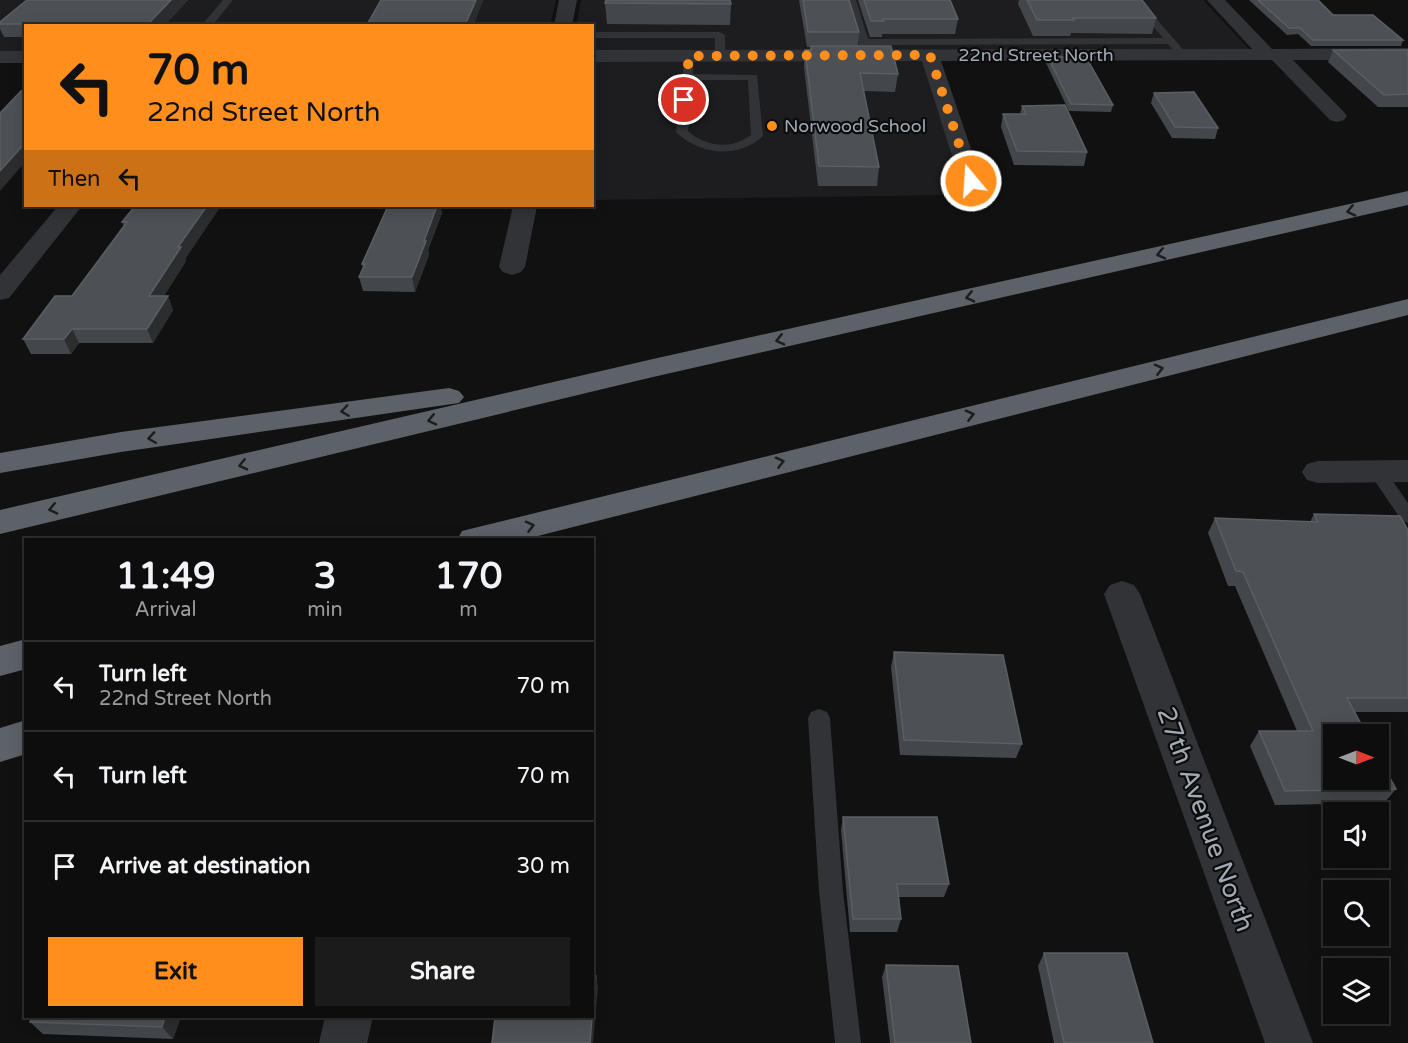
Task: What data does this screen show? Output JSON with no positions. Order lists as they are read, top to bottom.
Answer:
{
  "streets": {
    "street": ["22nd Street North", "27th Avenue North"]
  },
  "places": ["Norwood School"],
  "north": "right",
  "page": {
    "turn": ["70 m", "22nd Street North"],
    "then": "Then",
    "eta": [
      "11:49",
      "Arrival",
      "3",
      "min",
      "170",
      "m"
    ],
    "list": [
      {
        "name": "Turn left",
        "note": "22nd Street North",
        "value": "70 m"
      },
      {
        "name": "Turn left",
        "value": "70 m"
      },
      {
        "name": "Arrive at destination",
        "value": "30 m"
      }
    ],
    "buttons": ["Exit", "Share"]
  }
}
